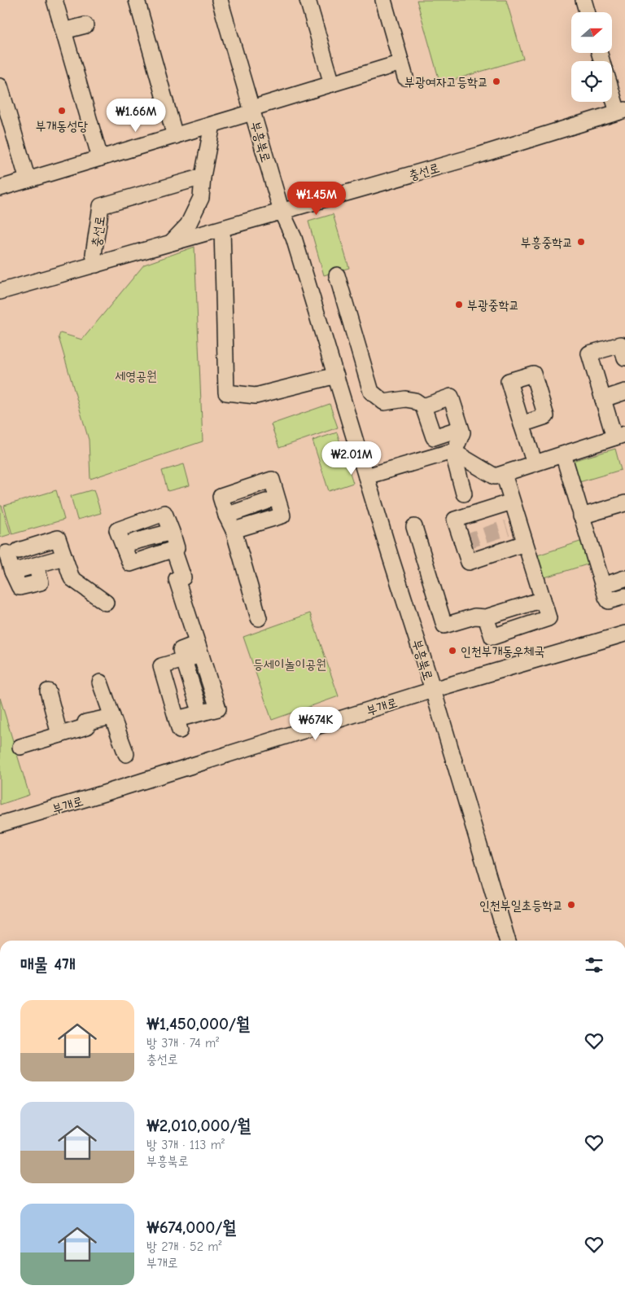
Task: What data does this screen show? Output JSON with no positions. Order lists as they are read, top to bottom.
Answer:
{
  "streets": {
    "street": ["부흥북로", "충선로", "부개로"]
  },
  "crossings": [
    ["부흥북로", "충선로"],
    ["부흥북로", "부개로"]
  ],
  "parks": ["세영공원", "등세이놀이공원"],
  "places": [
    "부광여자고등학교",
    "부개동성당",
    "부흥중학교",
    "부광중학교",
    "인천부개동우체국",
    "인천부일초등학교"
  ],
  "north": "right",
  "page": {
    "price": [
      "₩1.66M",
      "₩1.45M",
      "₩2.01M",
      "₩674K"
    ],
    "heading": "매물 4개",
    "list": [
      {
        "name": "₩1,450,000/월",
        "note": "방 3개 · 74 m² · 충선로"
      },
      {
        "name": "₩2,010,000/월",
        "note": "방 3개 · 113 m² · 부흥북로"
      },
      {
        "name": "₩674,000/월",
        "note": "방 2개 · 52 m² · 부개로"
      }
    ]
  }
}
